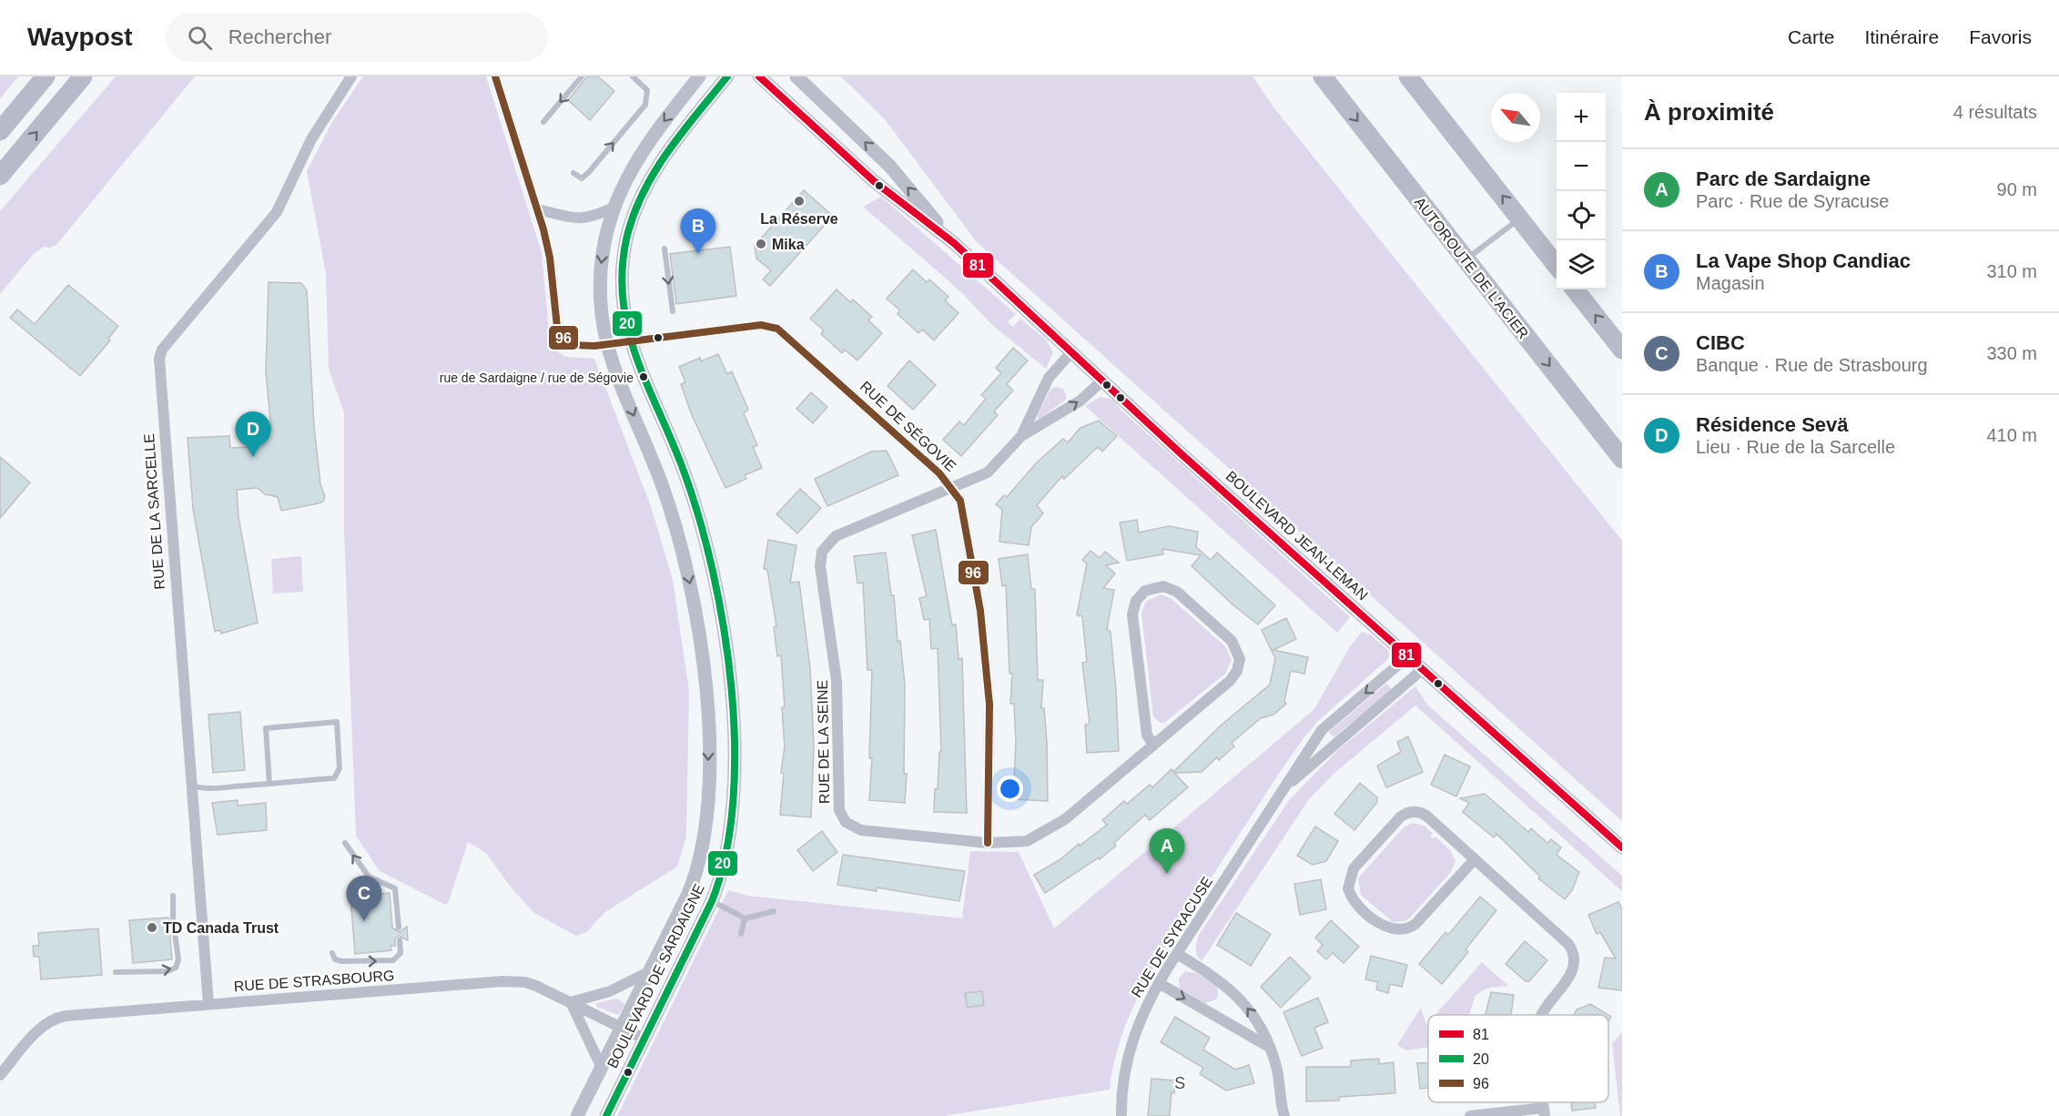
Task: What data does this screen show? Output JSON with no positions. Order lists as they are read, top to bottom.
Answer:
{
  "streets": {
    "highway": ["AUTOROUTE DE L'ACIER"],
    "street": [
      "RUE DE SÉGOVIE",
      "RUE DE LA SARCELLE",
      "BOULEVARD JEAN-LEMAN",
      "RUE DE LA SEINE",
      "RUE DE SYRACUSE",
      "BOULEVARD DE SARDAIGNE",
      "RUE DE STRASBOURG"
    ]
  },
  "crossings": [
    ["RUE DE SÉGOVIE", "RUE DE LA SEINE"],
    ["RUE DE SÉGOVIE", "BOULEVARD DE SARDAIGNE"],
    ["RUE DE LA SARCELLE", "RUE DE STRASBOURG"],
    ["BOULEVARD JEAN-LEMAN", "RUE DE LA SEINE"],
    ["BOULEVARD JEAN-LEMAN", "RUE DE SYRACUSE"],
    ["BOULEVARD DE SARDAIGNE", "RUE DE STRASBOURG"]
  ],
  "districts": ["S"],
  "places": [
    "La Réserve",
    "Mika",
    "rue de Sardaigne / rue de Ségovie",
    "TD Canada Trust"
  ],
  "lines": ["transit line 81", "transit line 20", "transit line 96"],
  "legend": ["81", "20", "96"],
  "north": "top left",
  "page": {
    "header": "Waypost",
    "search": "Rechercher",
    "nav": ["Carte", "Itinéraire", "Favoris"],
    "heading": ["À proximité", "4 résultats"],
    "map_buttons": ["+", "−"],
    "list": [
      {
        "mark": "A",
        "name": "Parc de Sardaigne",
        "note": "Parc · Rue de Syracuse",
        "value": "90 m"
      },
      {
        "mark": "B",
        "name": "La Vape Shop Candiac",
        "note": "Magasin",
        "value": "310 m"
      },
      {
        "mark": "C",
        "name": "CIBC",
        "note": "Banque · Rue de Strasbourg",
        "value": "330 m"
      },
      {
        "mark": "D",
        "name": "Résidence Sevä",
        "note": "Lieu · Rue de la Sarcelle",
        "value": "410 m"
      }
    ],
    "pins": [
      "B",
      "D",
      "A",
      "C"
    ]
  }
}
